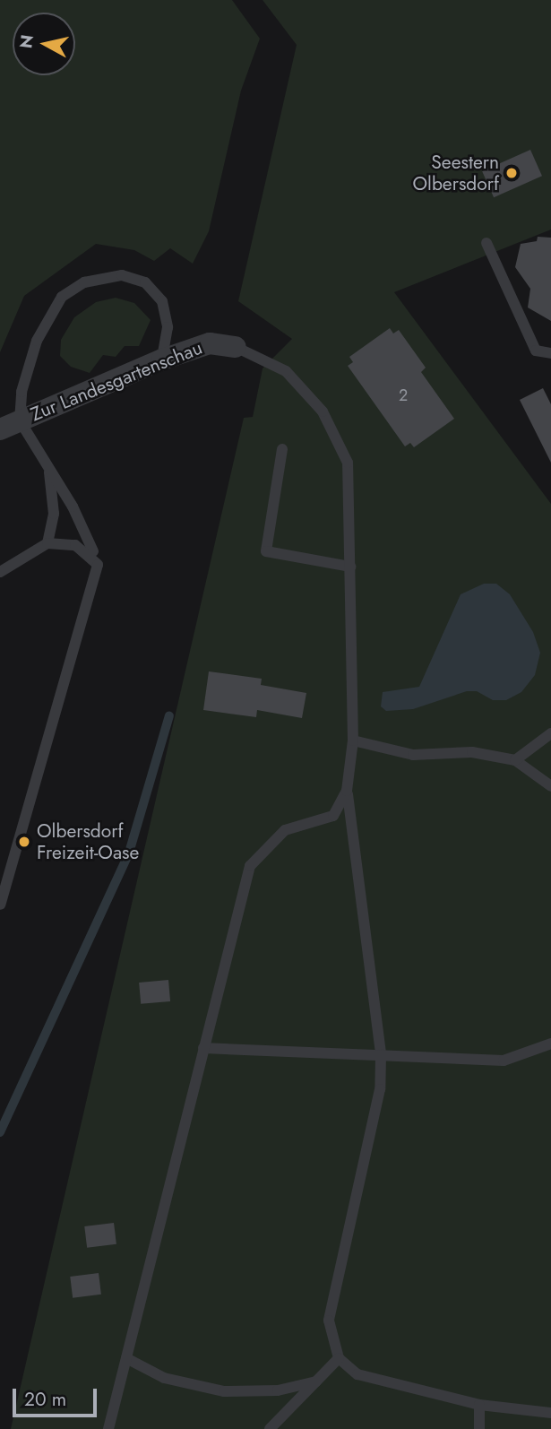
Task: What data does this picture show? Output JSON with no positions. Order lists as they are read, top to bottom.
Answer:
{
  "streets": {
    "street": ["Zur Landesgartenschau"]
  },
  "places": ["Seestern Olbersdorf", "Olbersdorf Freizeit-Oase"],
  "house_numbers": ["2"],
  "scale_bar": "20 m",
  "north": "left"
}
